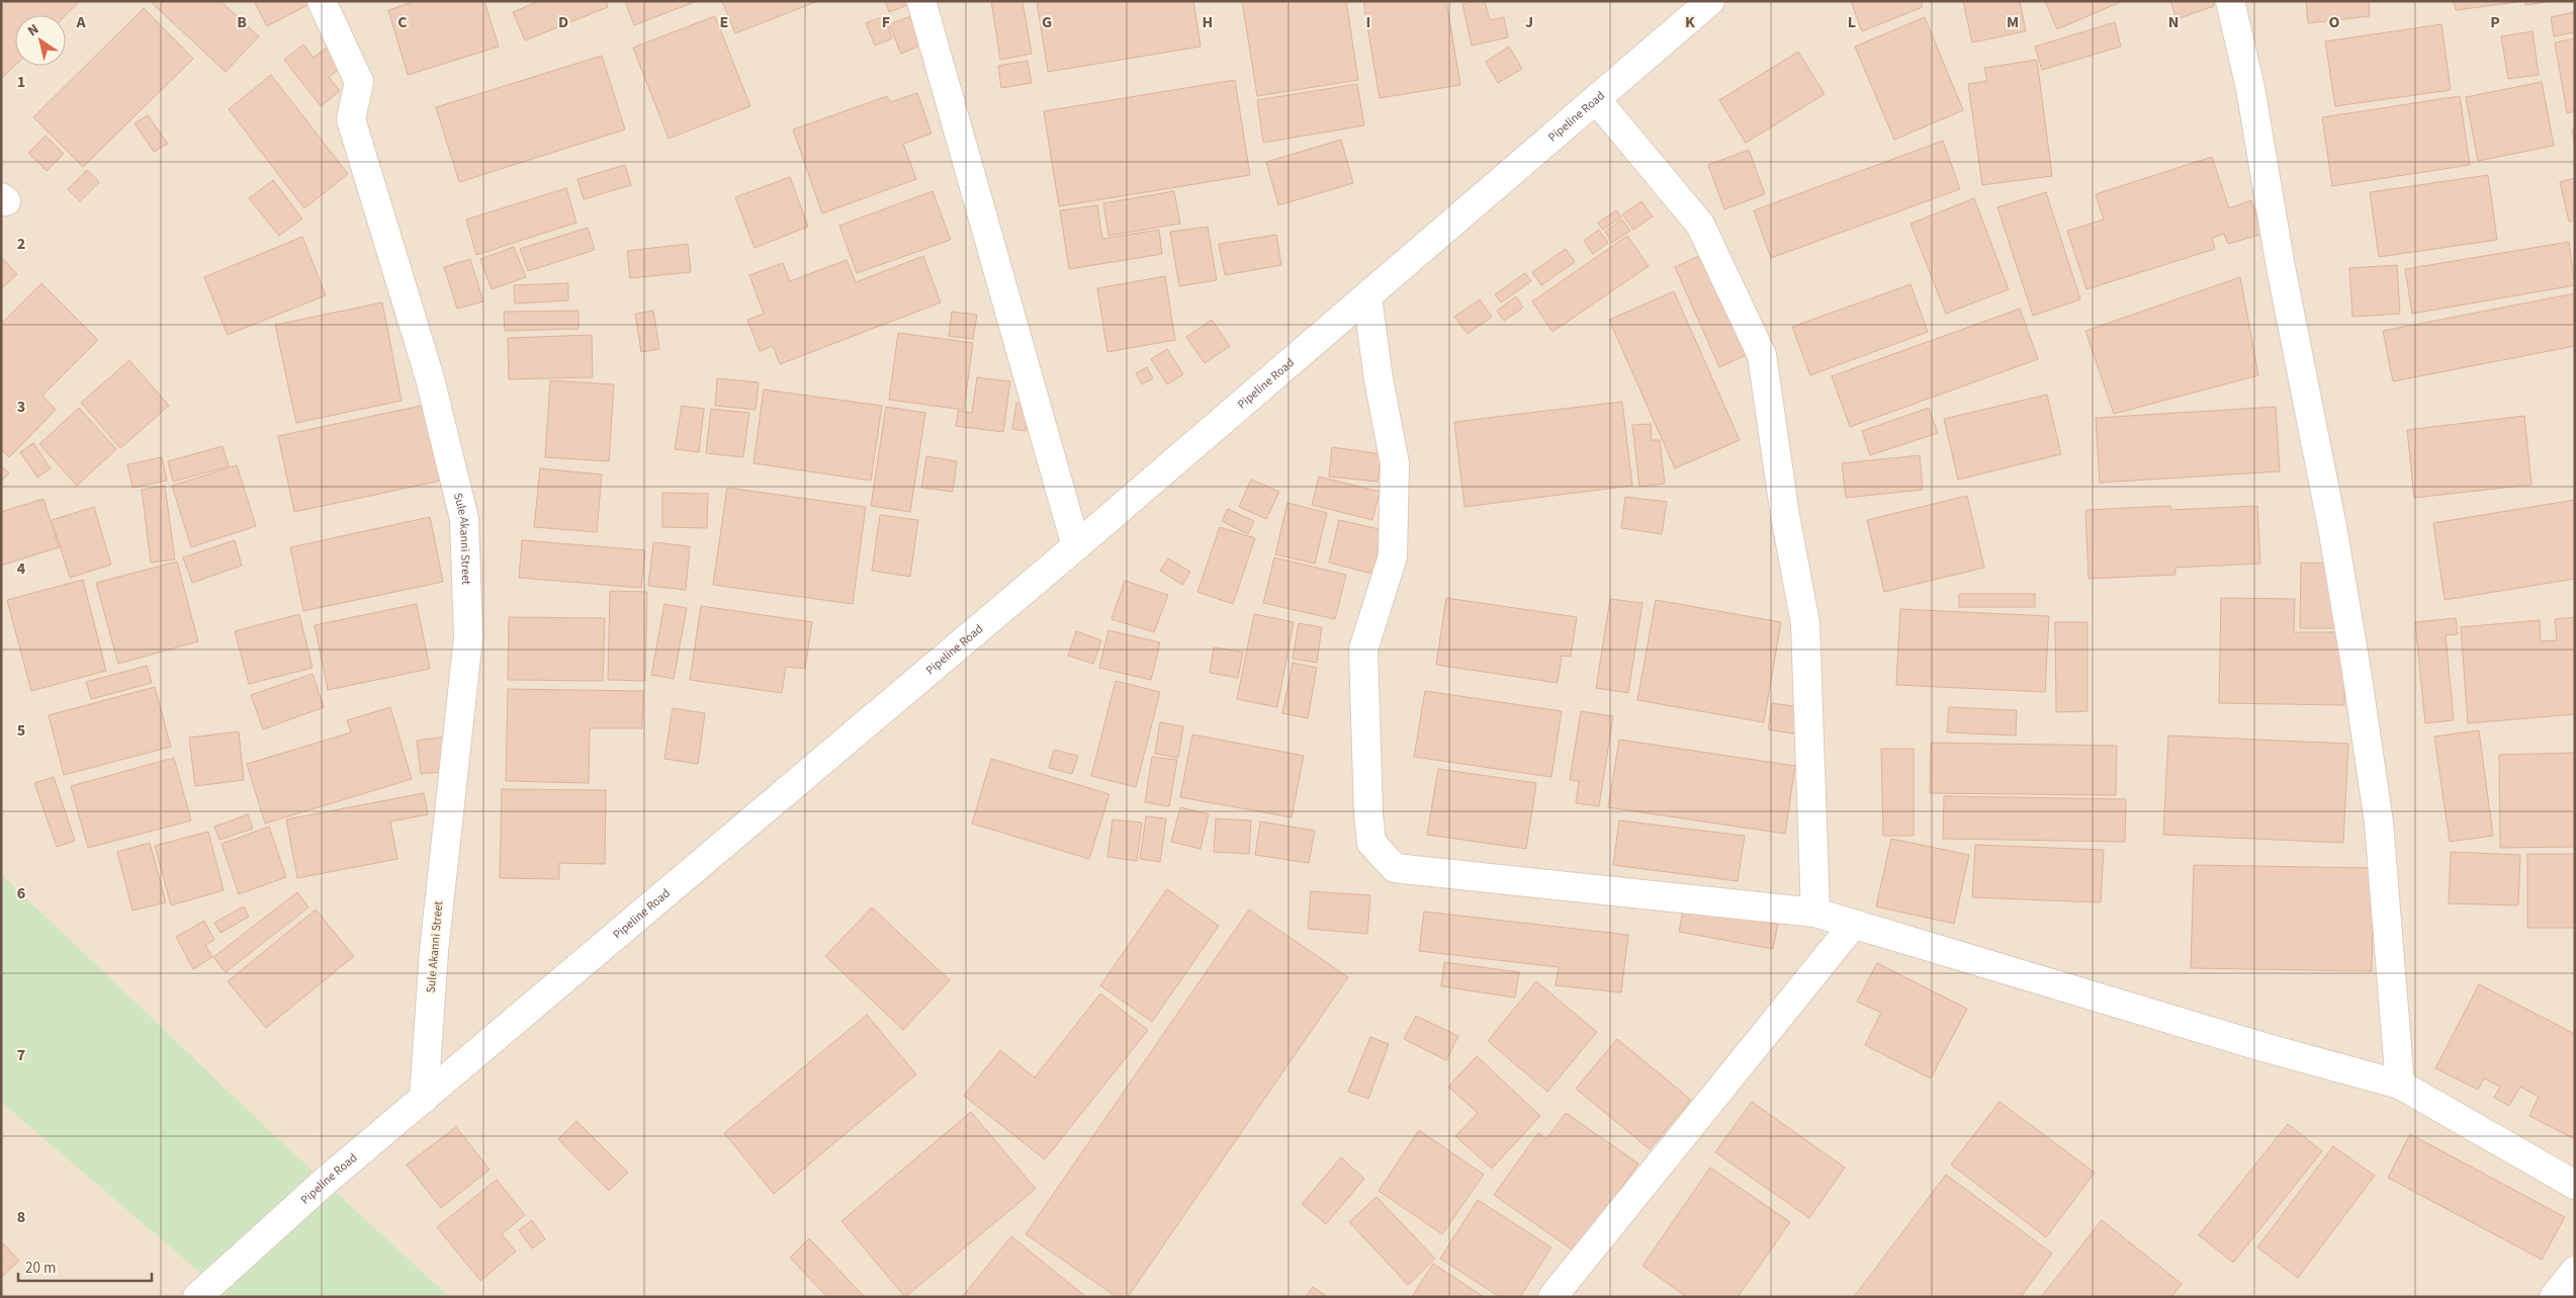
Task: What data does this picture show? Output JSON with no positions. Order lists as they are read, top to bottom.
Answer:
{
  "streets": {
    "street": ["Pipeline Road", "Sule Akanni Street"]
  },
  "crossings": [
    ["Pipeline Road", "Sule Akanni Street"]
  ],
  "scale_bar": "20 m",
  "north": "top left",
  "grid": {
    "columns": [
      "A",
      "B",
      "C",
      "D",
      "E",
      "F",
      "G",
      "H",
      "I",
      "J",
      "K",
      "L",
      "M",
      "N",
      "O",
      "P"
    ],
    "rows": [
      "1",
      "2",
      "3",
      "4",
      "5",
      "6",
      "7",
      "8"
    ]
  }
}
